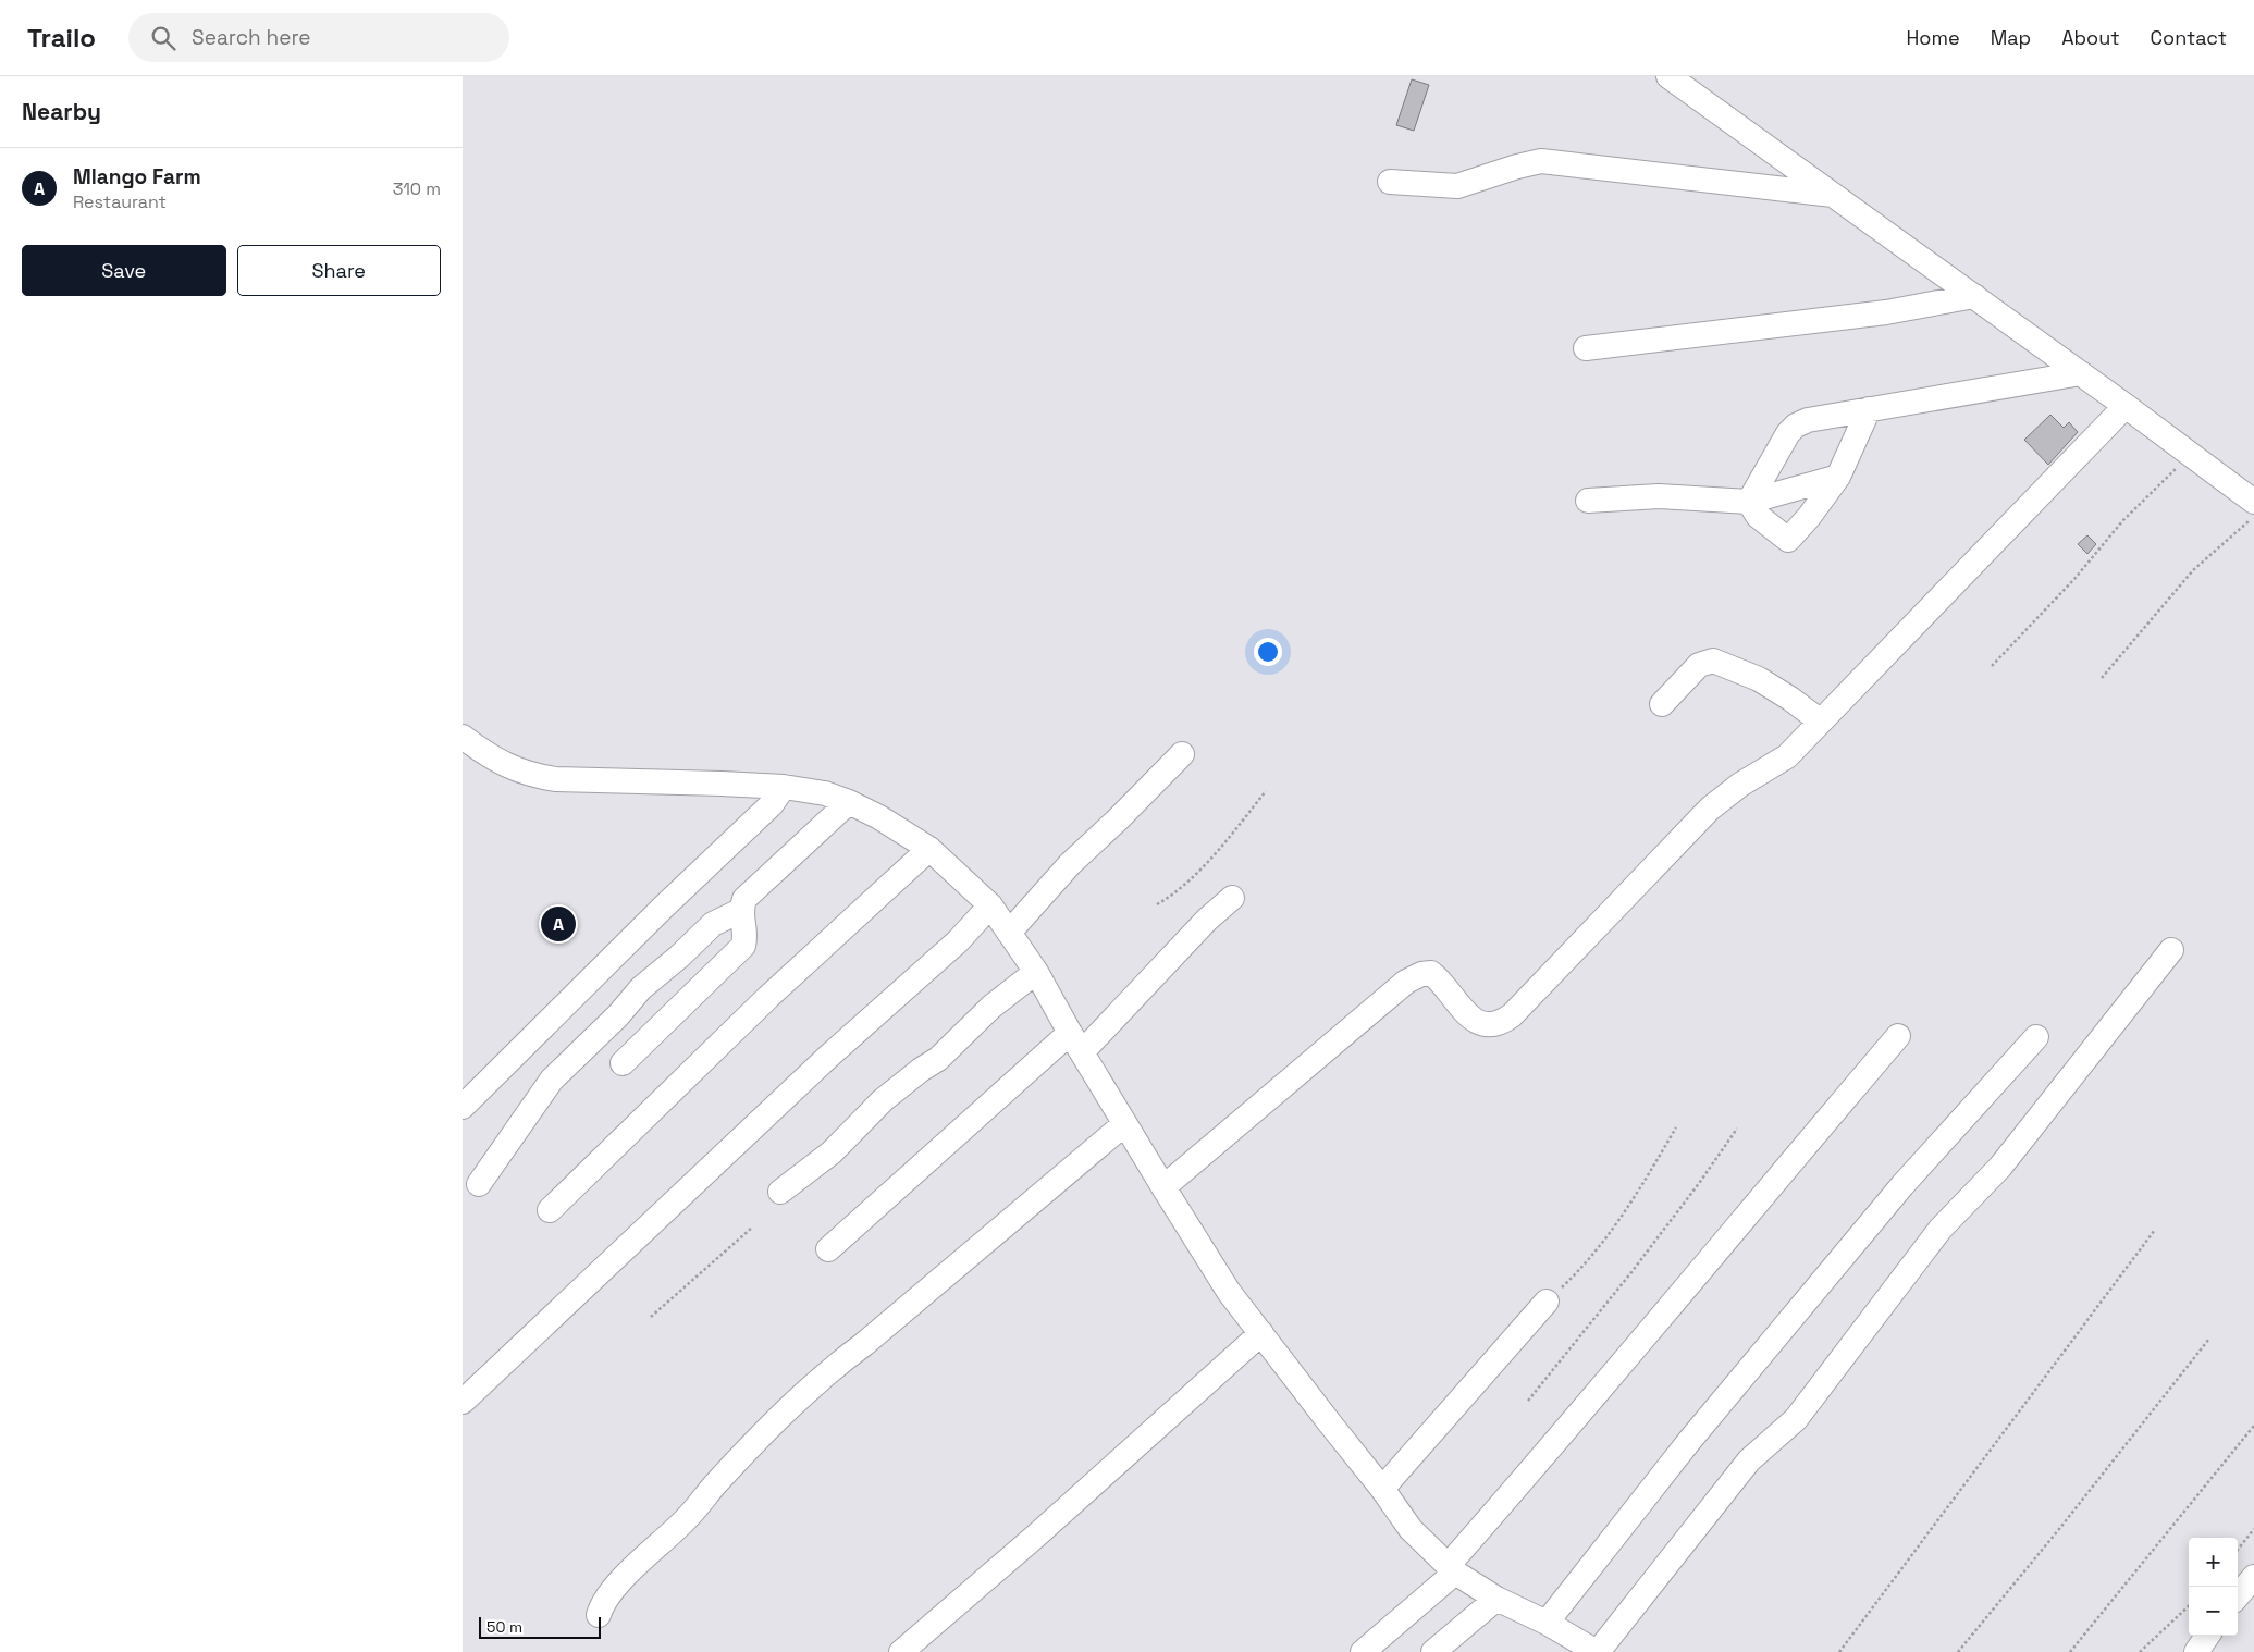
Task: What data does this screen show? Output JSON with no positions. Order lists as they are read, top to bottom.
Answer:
{
  "scale_bar": "50 m",
  "page": {
    "header": "Trailo",
    "search": "Search here",
    "nav": [
      "Home",
      "Map",
      "About",
      "Contact"
    ],
    "heading": "Nearby",
    "list": [
      {
        "mark": "A",
        "name": "Mlango Farm",
        "note": "Restaurant",
        "value": "310 m"
      }
    ],
    "buttons": ["Save", "Share"],
    "pins": "A",
    "map_buttons": ["+", "−"],
    "scale": "50 m"
  }
}
